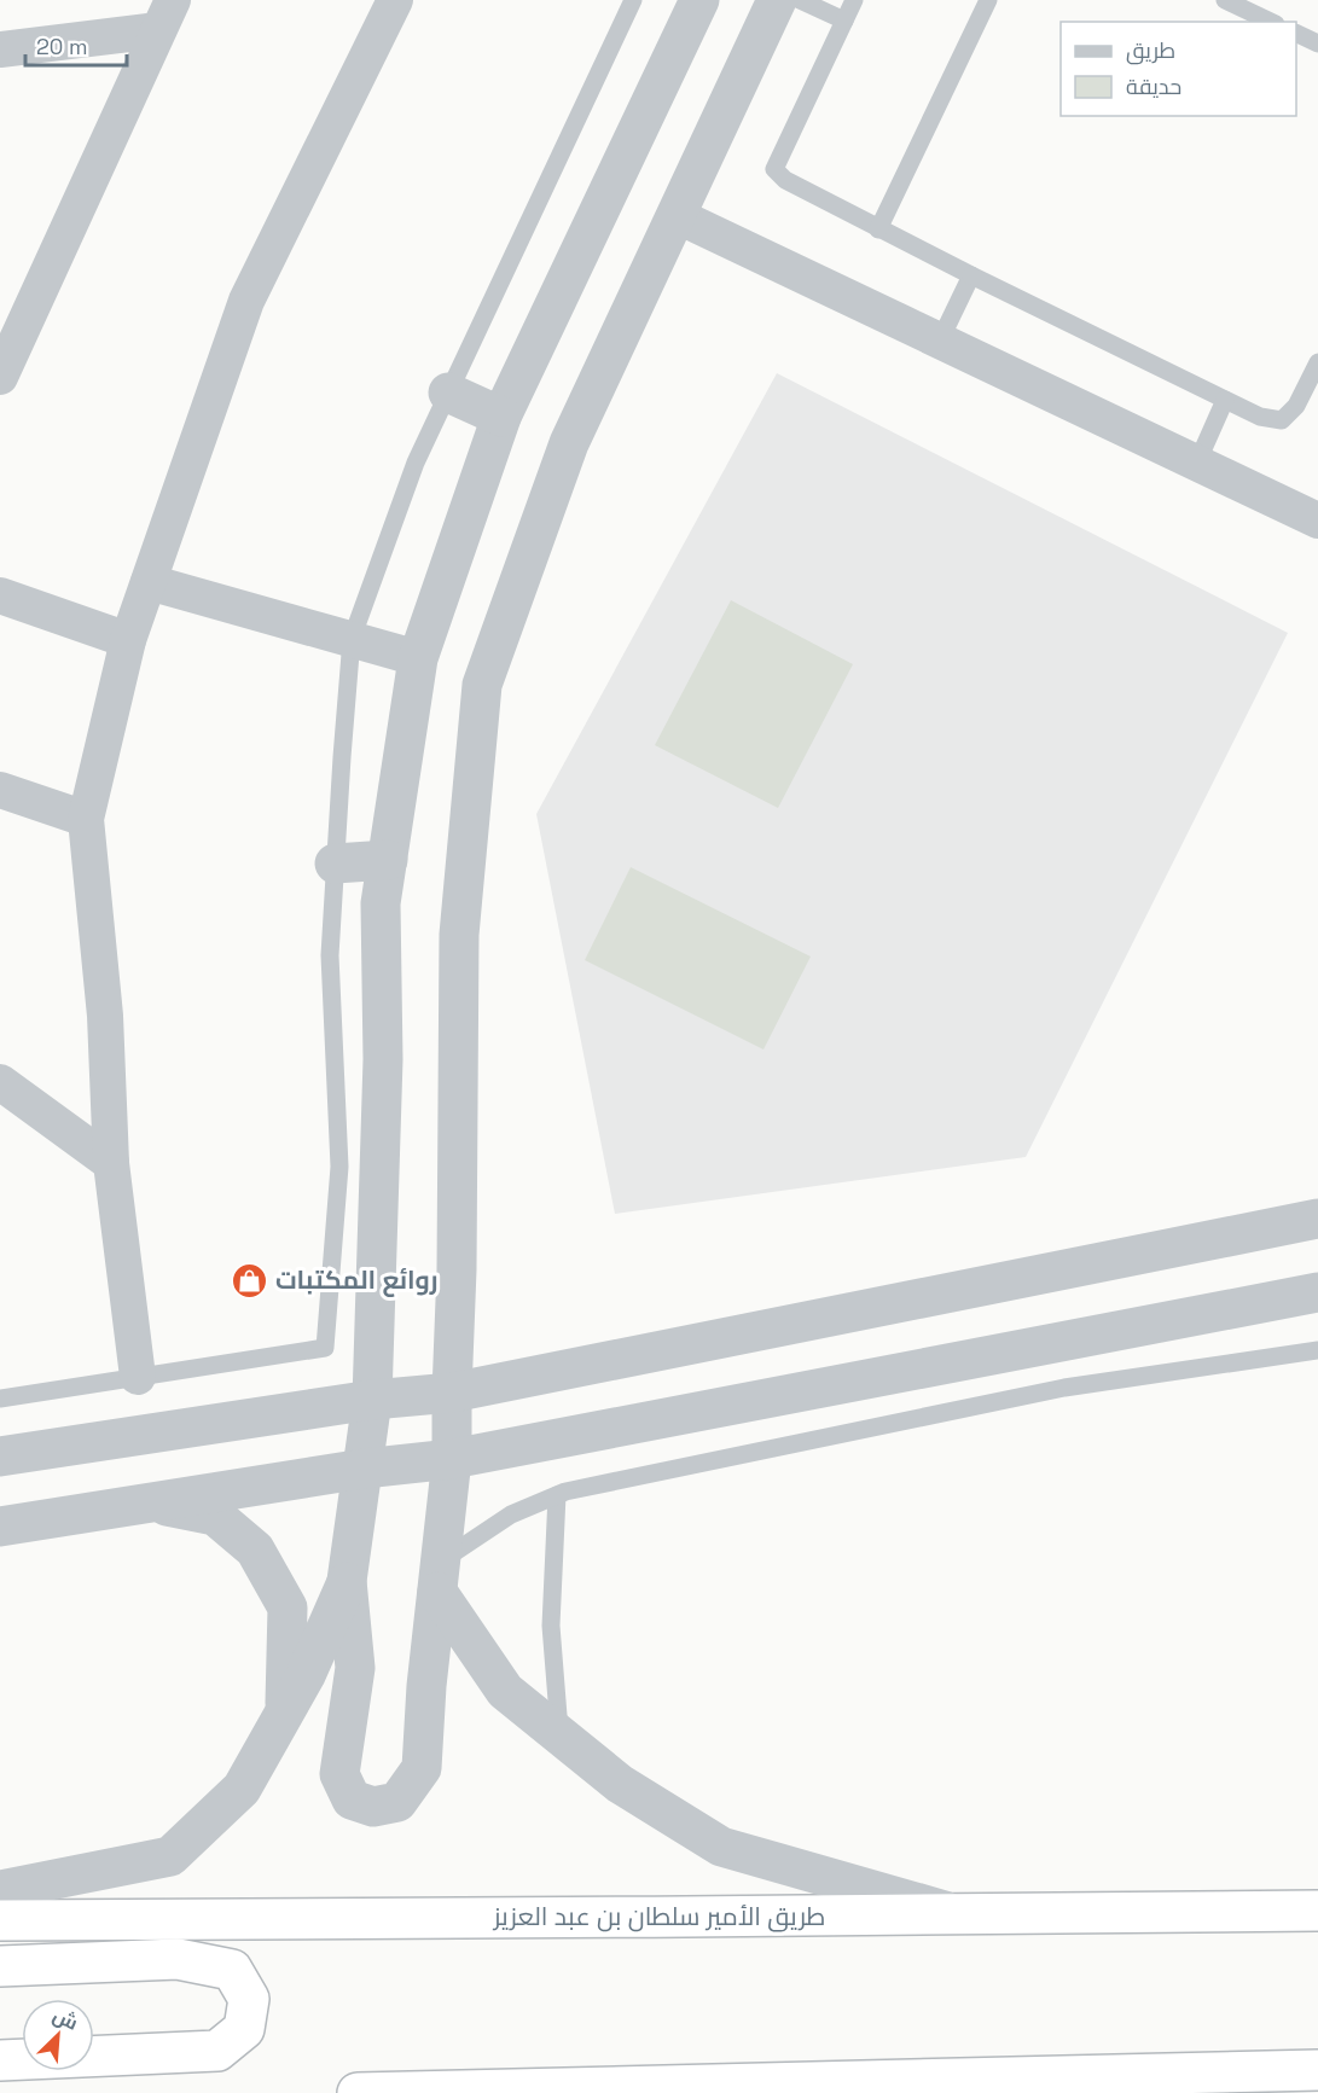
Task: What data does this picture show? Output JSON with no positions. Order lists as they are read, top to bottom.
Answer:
{
  "streets": {
    "highway": ["طريق الأمير سلطان بن عبد العزيز"]
  },
  "places": {
    "shop": ["روائع المكتبات"]
  },
  "legend": ["طريق", "حديقة"],
  "scale_bar": "20 m",
  "north": "top right"
}
